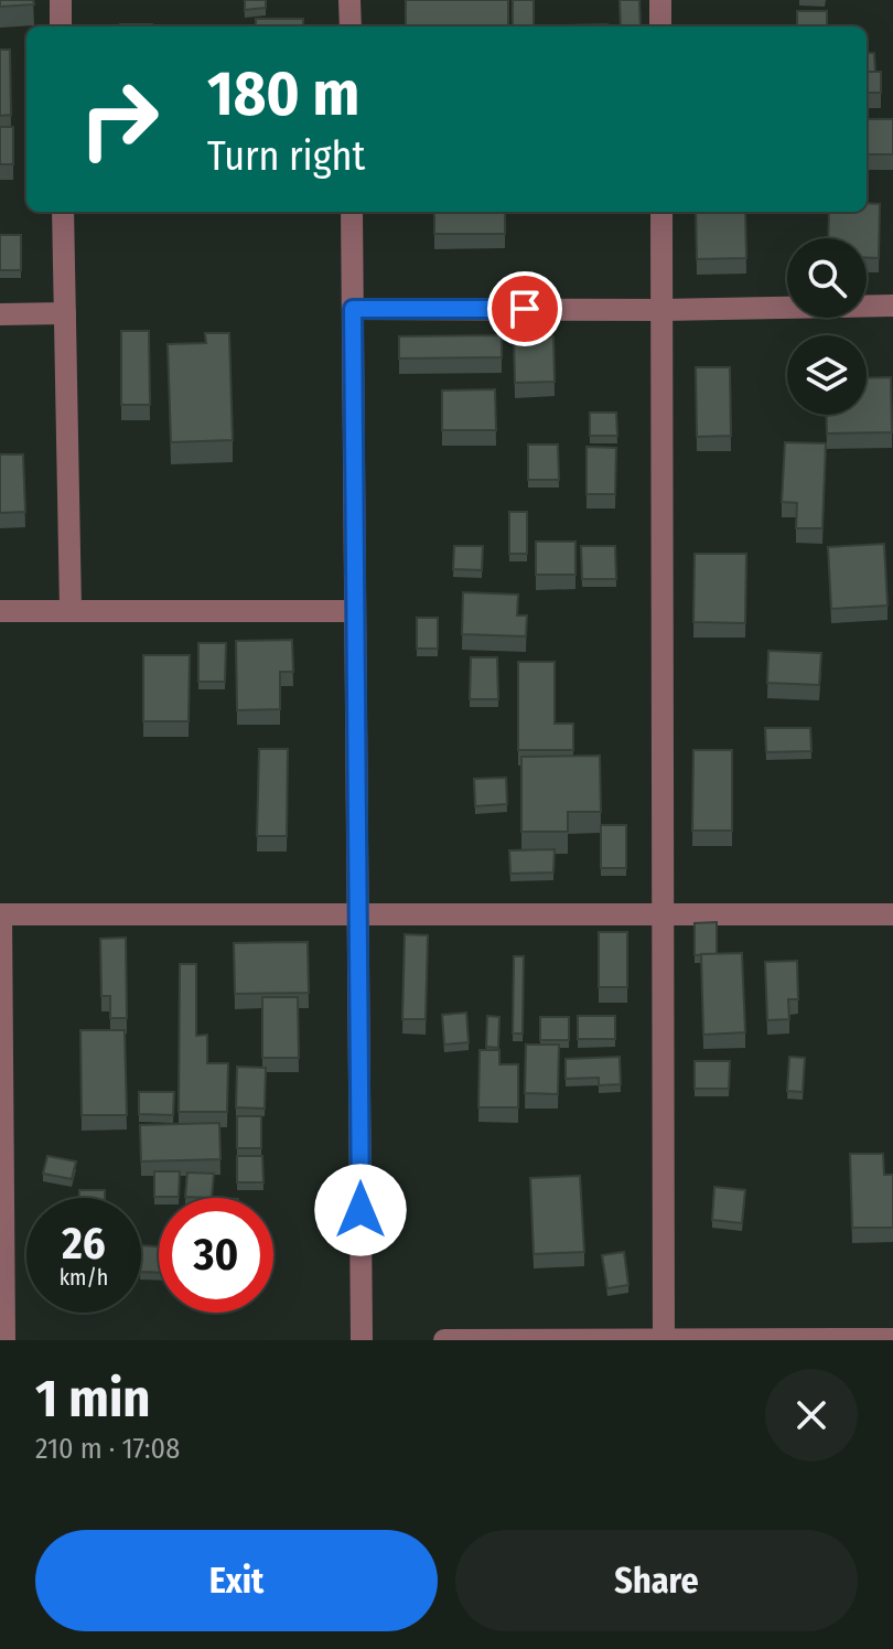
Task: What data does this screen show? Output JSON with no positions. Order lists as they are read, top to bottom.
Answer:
{
  "page": {
    "turn": ["180 m", "Turn right"],
    "speed": "26 km/h",
    "limit": "30",
    "heading": ["1 min", "210 m · 17:08"],
    "buttons": ["Exit", "Share"]
  }
}
